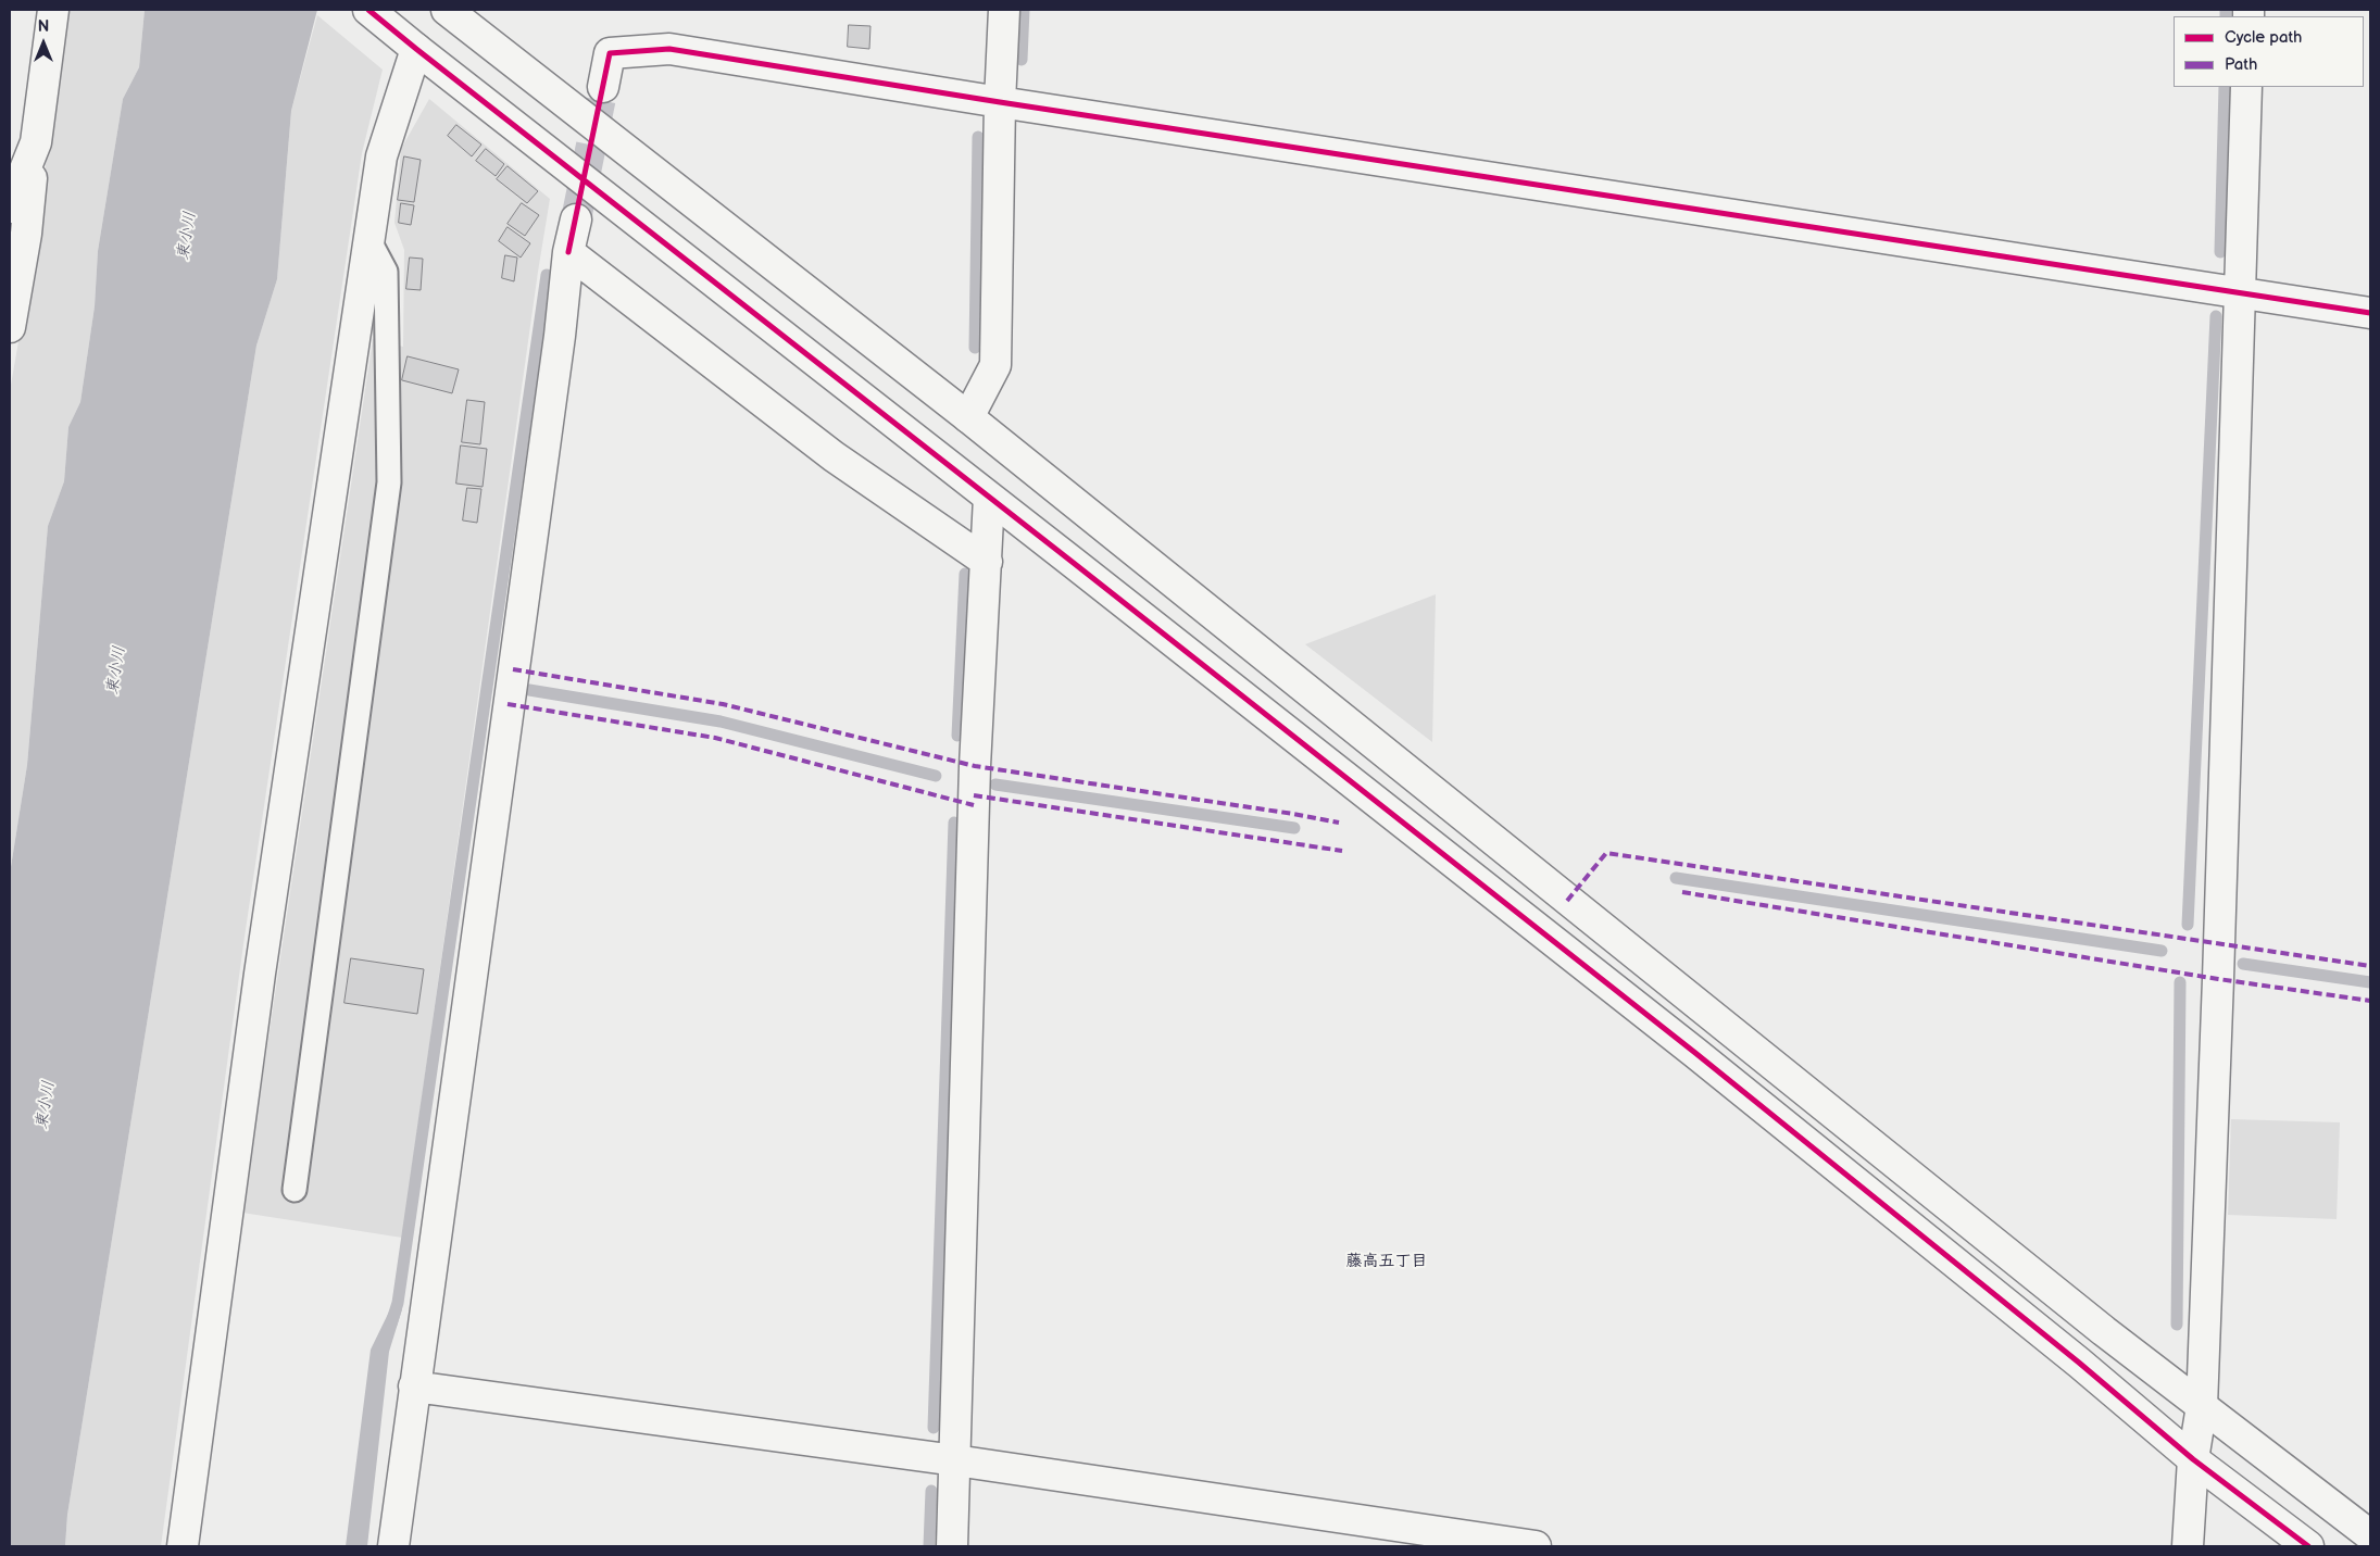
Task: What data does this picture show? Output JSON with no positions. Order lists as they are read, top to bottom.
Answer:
{
  "districts": ["藤高五丁目"],
  "water": ["東小川"],
  "legend": ["Cycle path", "Path"],
  "north": "top"
}
